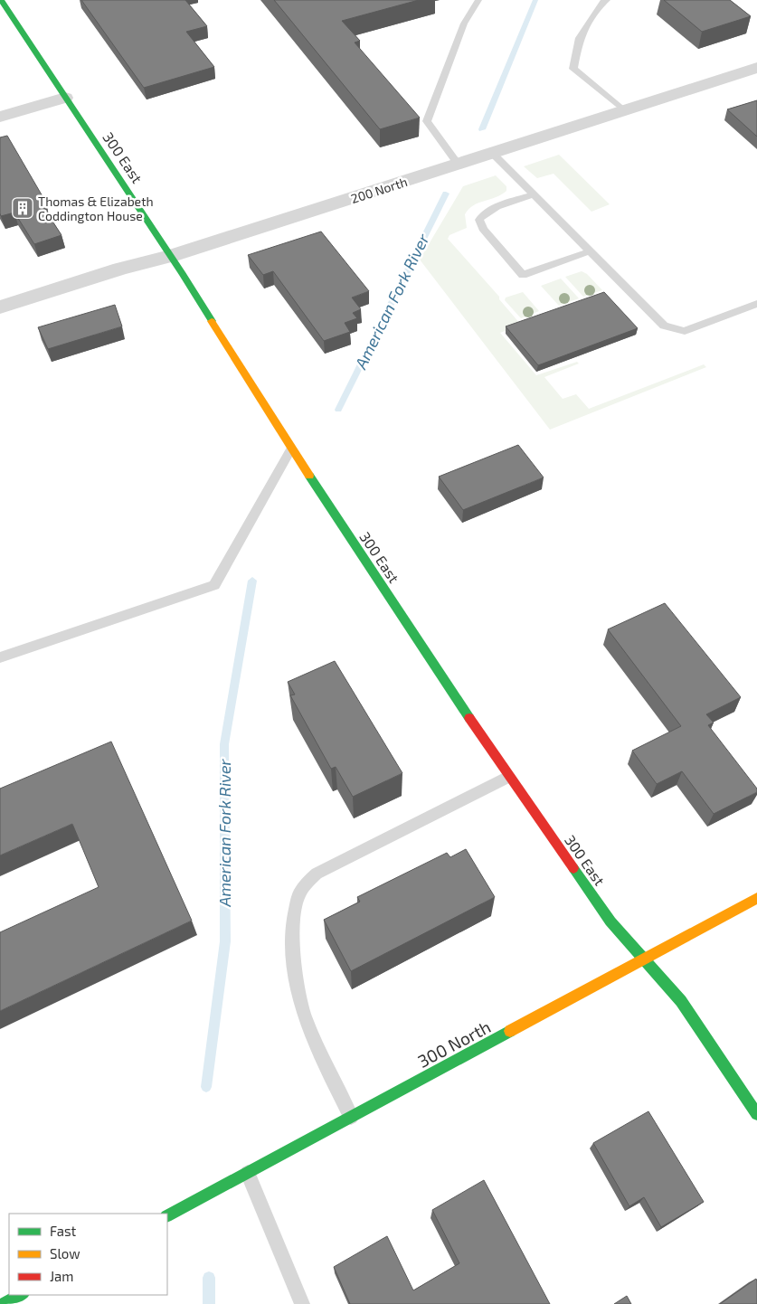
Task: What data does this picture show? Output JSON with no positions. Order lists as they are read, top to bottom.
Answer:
{
  "streets": {
    "street": ["300 East", "200 North", "300 North"]
  },
  "crossings": [
    ["300 East", "200 North"],
    ["300 East", "300 North"]
  ],
  "water": ["American Fork River"],
  "places": {
    "building": ["Thomas & Elizabeth Coddington House"]
  },
  "legend": ["Fast", "Slow", "Jam"]
}
